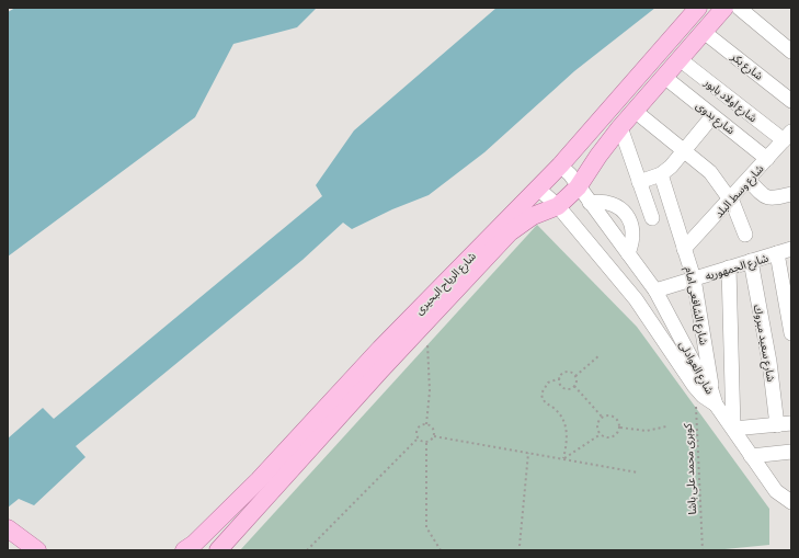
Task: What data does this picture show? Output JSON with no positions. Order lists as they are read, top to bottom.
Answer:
{
  "streets": {
    "main road": ["شارع الرياح البحيرى"],
    "street": [
      "شارع بكر",
      "شارع اولاد بابور",
      "شارع بدوى",
      "شارع وسط البلد",
      "شارع الجمهوريه",
      "شارع الشافعى امام",
      "شارع سعيد مبروك",
      "شارع العوادلى"
    ],
    "path": ["كوبرى محمد على باشا"]
  },
  "crossings": [
    ["شارع بكر", "شارع الرياح البحيرى"],
    ["شارع اولاد بابور", "شارع وسط البلد"],
    ["شارع اولاد بابور", "شارع الرياح البحيرى"],
    ["شارع بدوى", "شارع وسط البلد"],
    ["شارع بدوى", "شارع الرياح البحيرى"],
    ["شارع وسط البلد", "شارع الشافعى امام"],
    ["شارع الجمهوريه", "شارع الشافعى امام"],
    ["شارع الجمهوريه", "شارع سعيد مبروك"],
    ["شارع الجمهوريه", "شارع العوادلى"],
    ["شارع الرياح البحيرى", "شارع العوادلى"],
    ["شارع الشافعى امام", "شارع العوادلى"],
    ["شارع العوادلى", "كوبرى محمد على باشا"]
  ]
}
